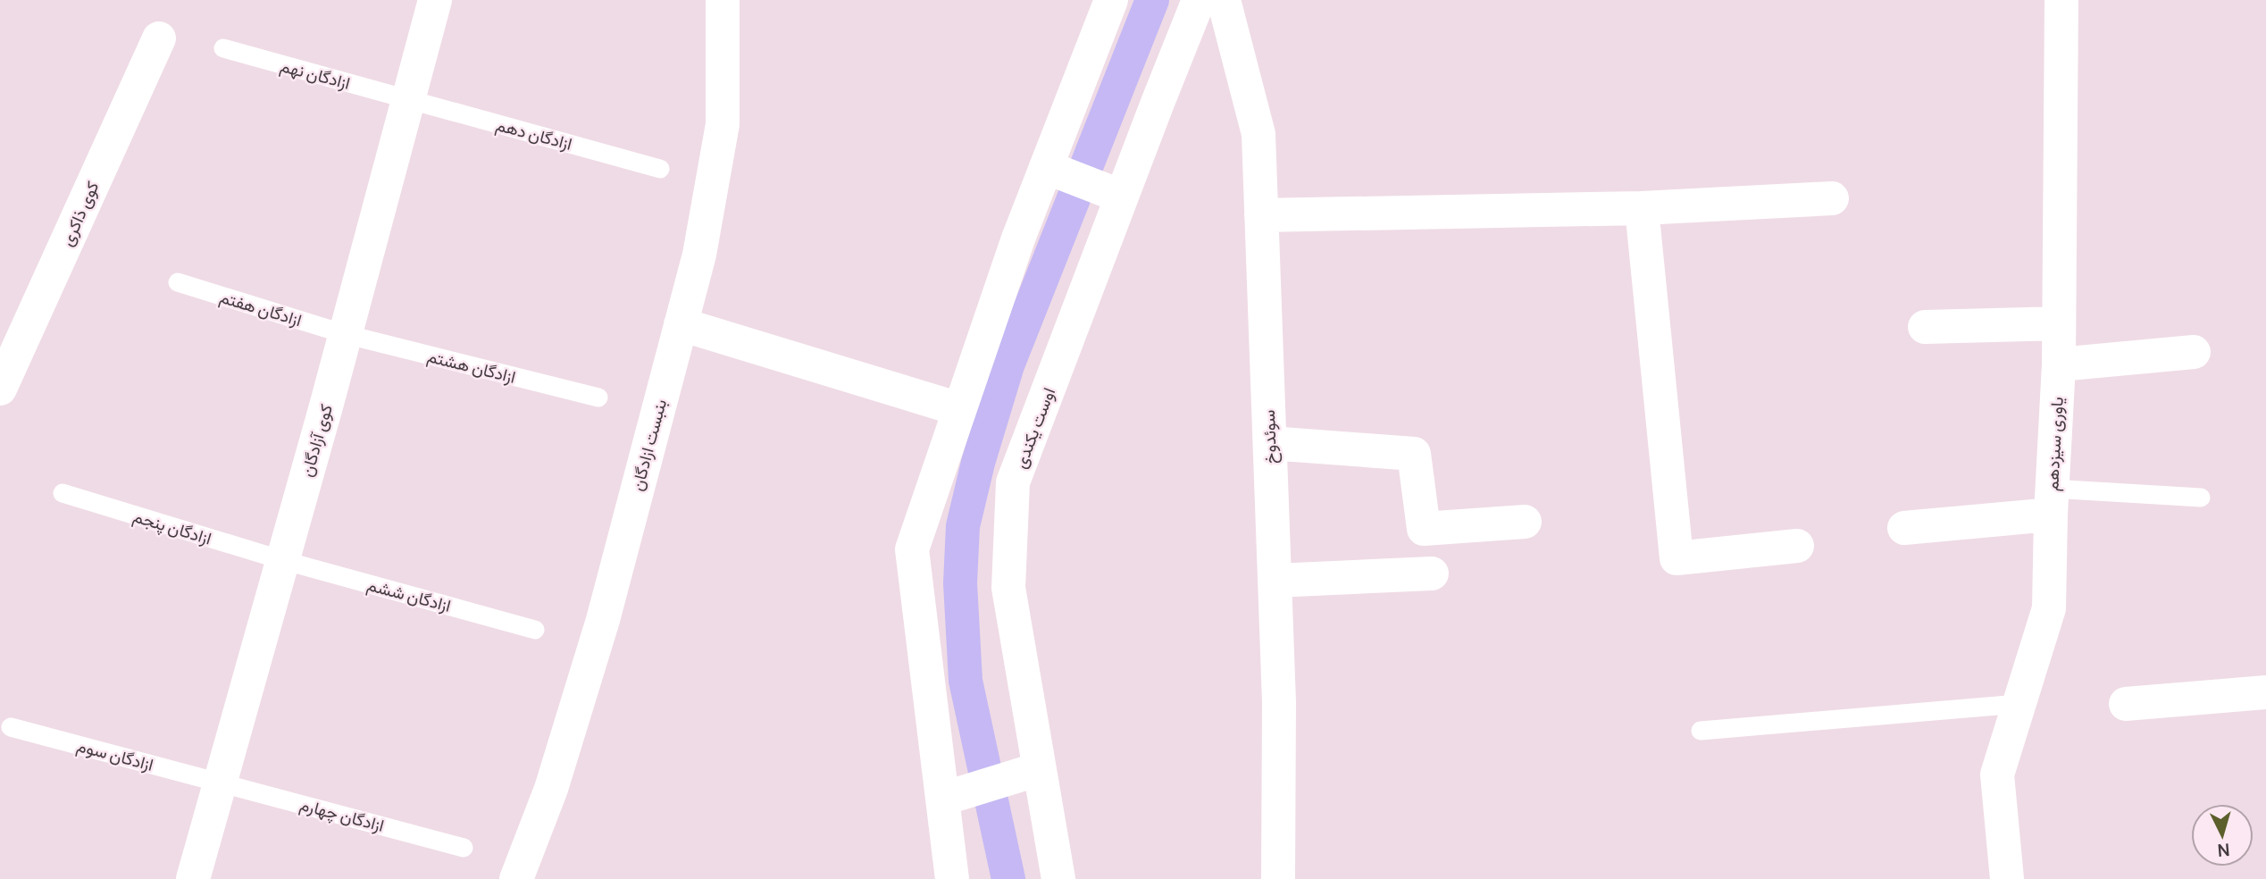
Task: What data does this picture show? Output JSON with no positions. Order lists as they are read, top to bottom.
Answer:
{
  "streets": {
    "street": [
      "کوی ذاکری",
      "اوست یکندی",
      "سوئدوخ",
      "کوی آزادگان",
      "یاوری سیزدهم",
      "بنبست ازادگان"
    ],
    "lane": [
      "ازادگان نهم",
      "ازادگان دهم",
      "ازادگان هفتم",
      "ازادگان هشتم",
      "ازادگان پنجم",
      "ازادگان ششم",
      "ازادگان سوم",
      "ازادگان چهارم"
    ]
  },
  "crossings": [
    ["ازادگان نهم", "ازادگان دهم"],
    ["ازادگان نهم", "کوی آزادگان"],
    ["ازادگان دهم", "کوی آزادگان"],
    ["ازادگان هفتم", "ازادگان هشتم"],
    ["ازادگان هفتم", "کوی آزادگان"],
    ["ازادگان هشتم", "کوی آزادگان"],
    ["کوی آزادگان", "ازادگان پنجم"],
    ["کوی آزادگان", "ازادگان ششم"],
    ["کوی آزادگان", "ازادگان سوم"],
    ["کوی آزادگان", "ازادگان چهارم"],
    ["ازادگان پنجم", "ازادگان ششم"],
    ["ازادگان سوم", "ازادگان چهارم"]
  ],
  "north": "bottom"
}
